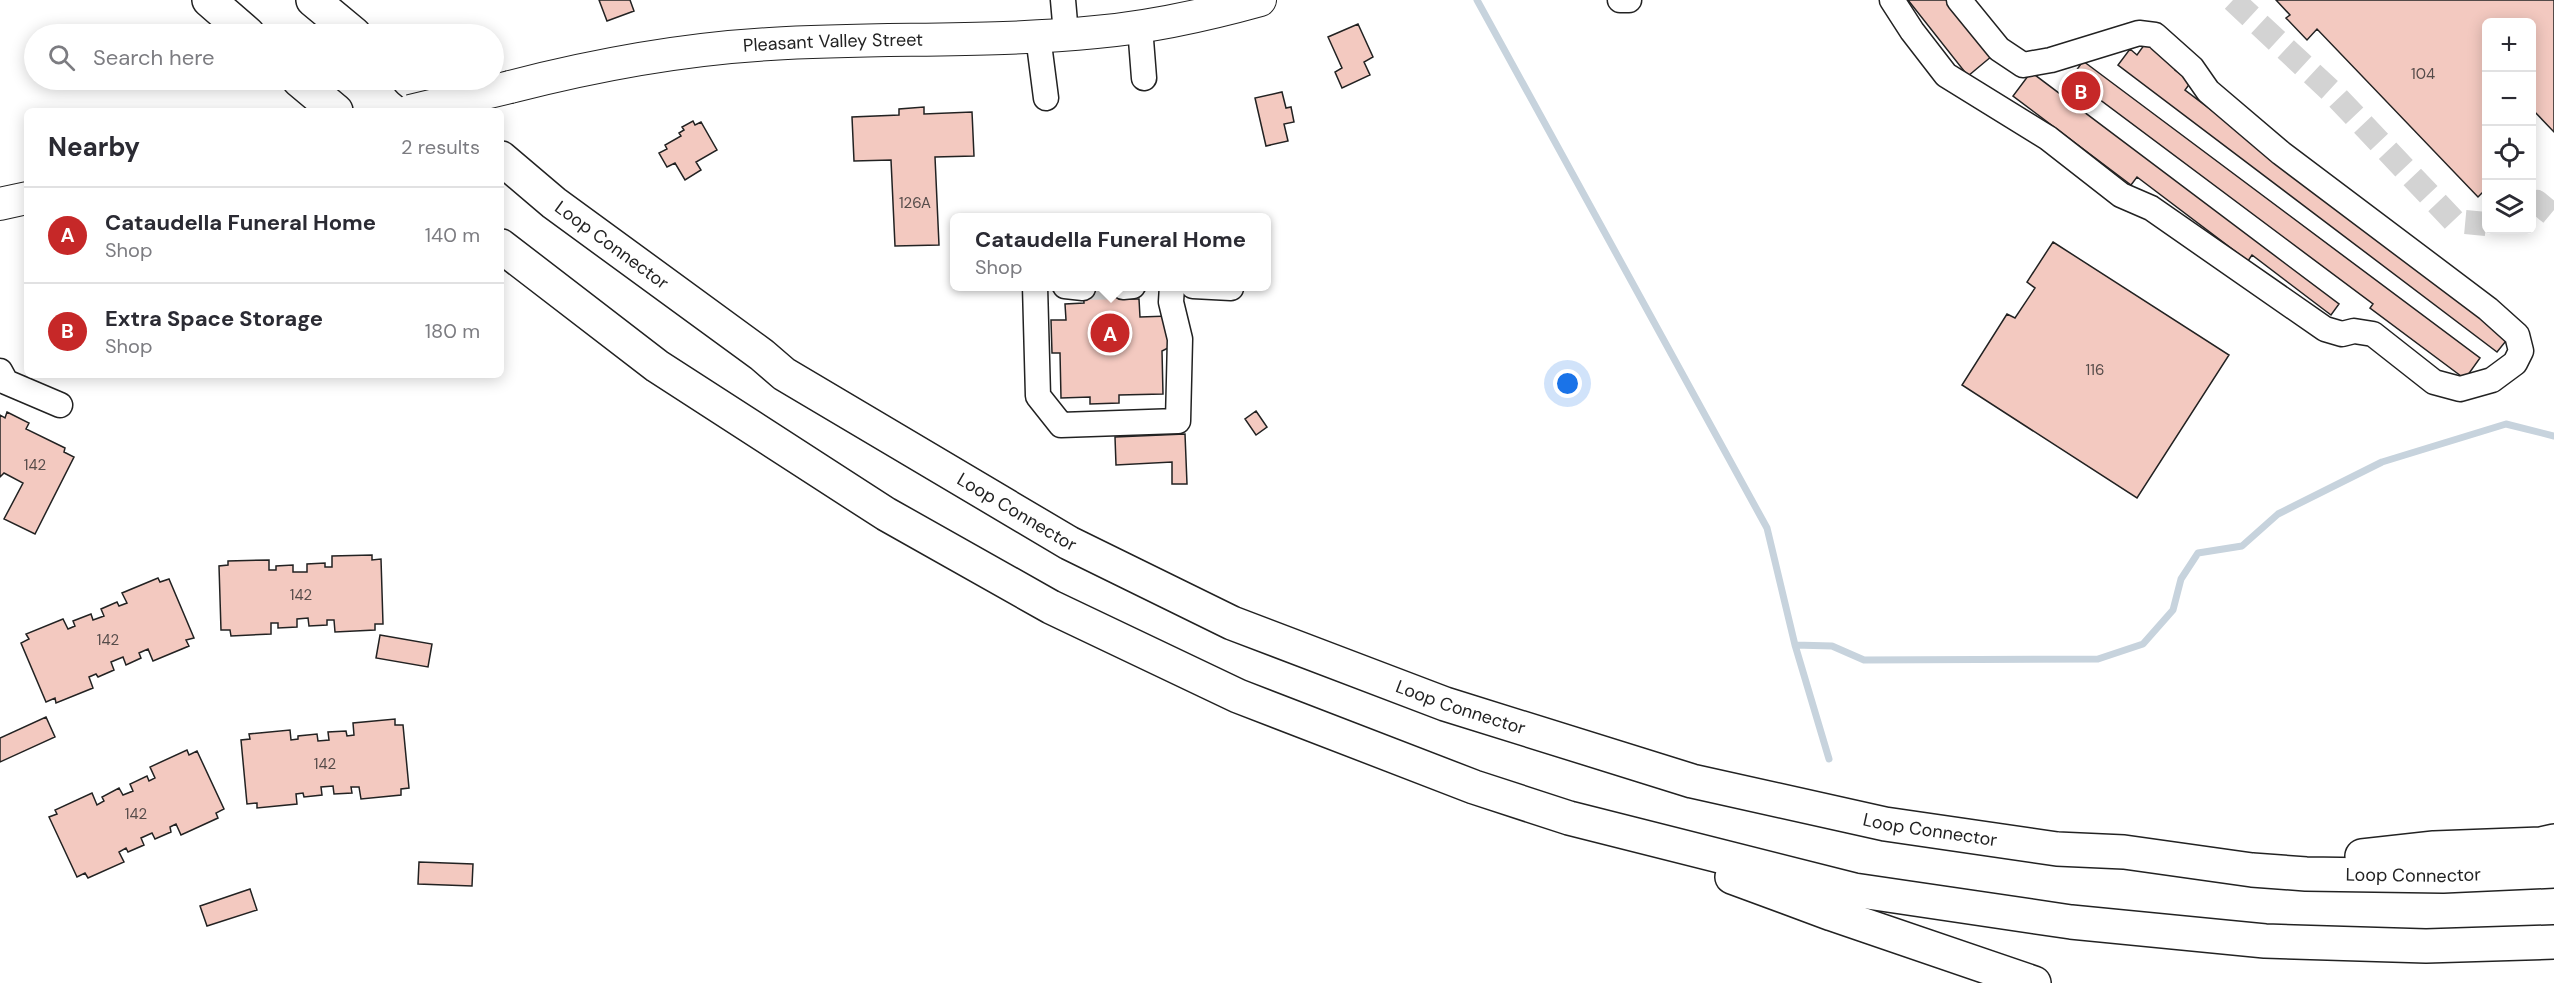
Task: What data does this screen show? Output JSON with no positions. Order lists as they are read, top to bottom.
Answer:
{
  "streets": {
    "highway": ["Loop Connector"],
    "main road": ["Pleasant Valley Street"]
  },
  "house_numbers": [
    "104",
    "126A",
    "116",
    "142",
    "142",
    "142",
    "142",
    "142"
  ],
  "page": {
    "map_buttons": ["+", "−"],
    "search": "Search here",
    "pins": ["B", "A"],
    "heading": ["Nearby", "2 results"],
    "list": [
      {
        "mark": "A",
        "name": "Cataudella Funeral Home",
        "note": "Shop",
        "value": "140 m"
      },
      {
        "mark": "B",
        "name": "Extra Space Storage",
        "note": "Shop",
        "value": "180 m"
      }
    ],
    "popup": ["Cataudella Funeral Home", "Shop"]
  }
}
